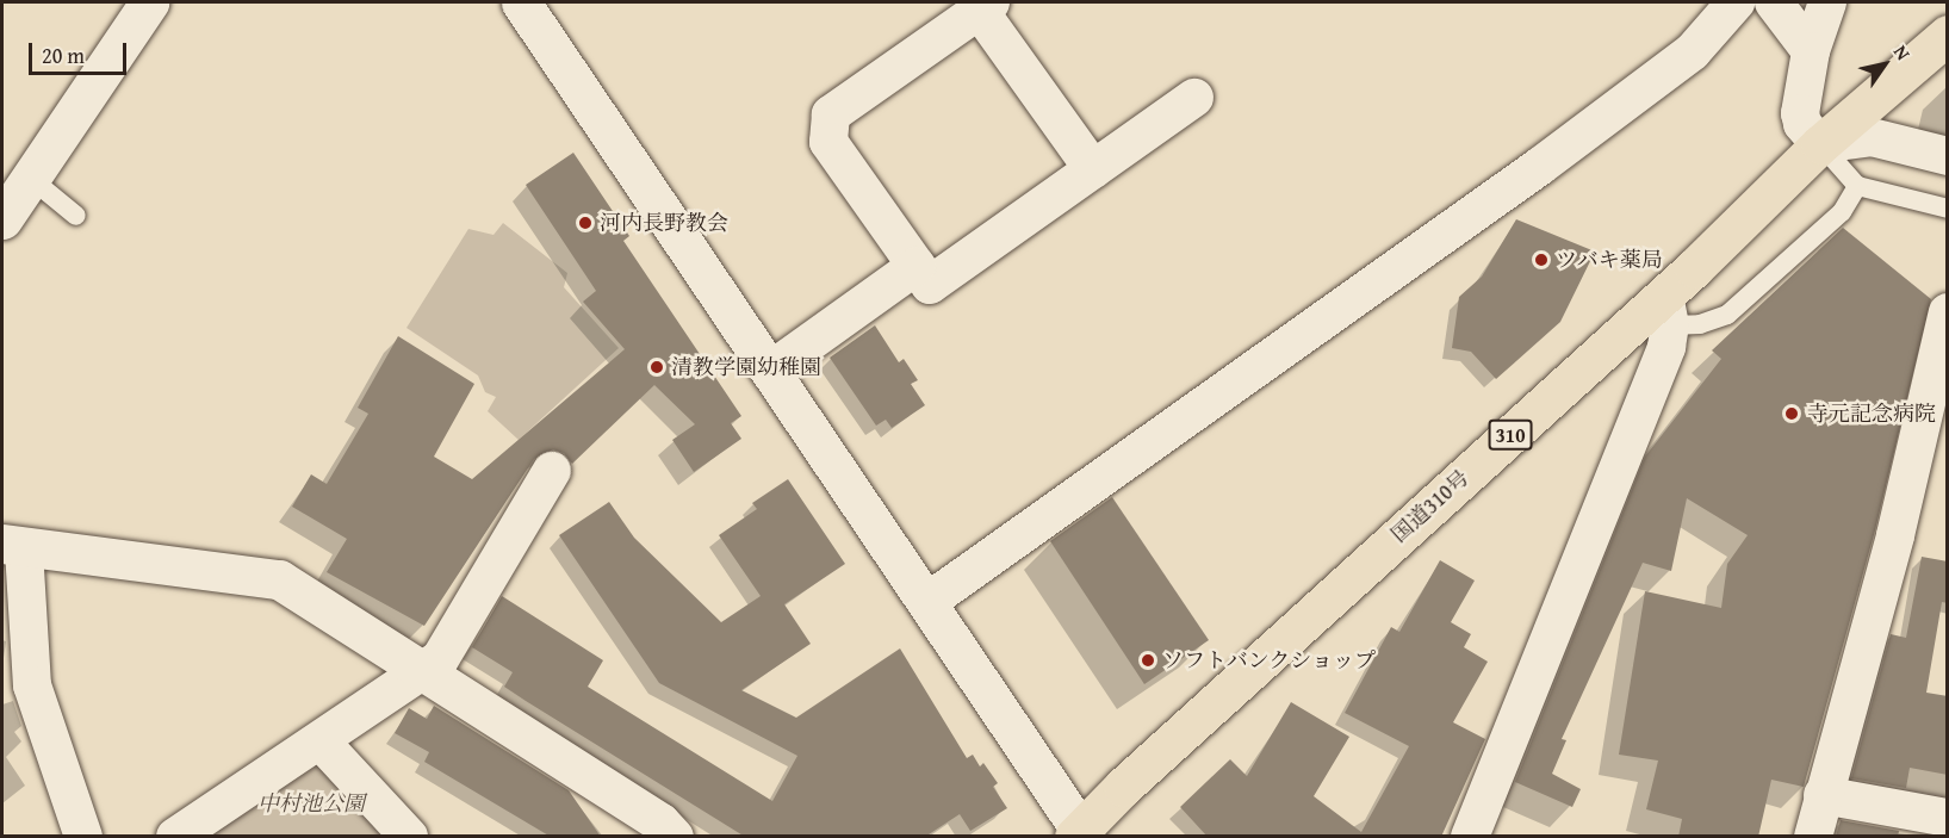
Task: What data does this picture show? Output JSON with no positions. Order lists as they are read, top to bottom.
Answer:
{
  "streets": {
    "highway": ["310", "国道310号"]
  },
  "parks": ["中村池公園"],
  "places": [
    "河内長野教会",
    "ツバキ薬局",
    "清教学園幼稚園",
    "寺元記念病院",
    "ソフトバンクショップ"
  ],
  "scale_bar": "20 m",
  "north": "top right"
}
